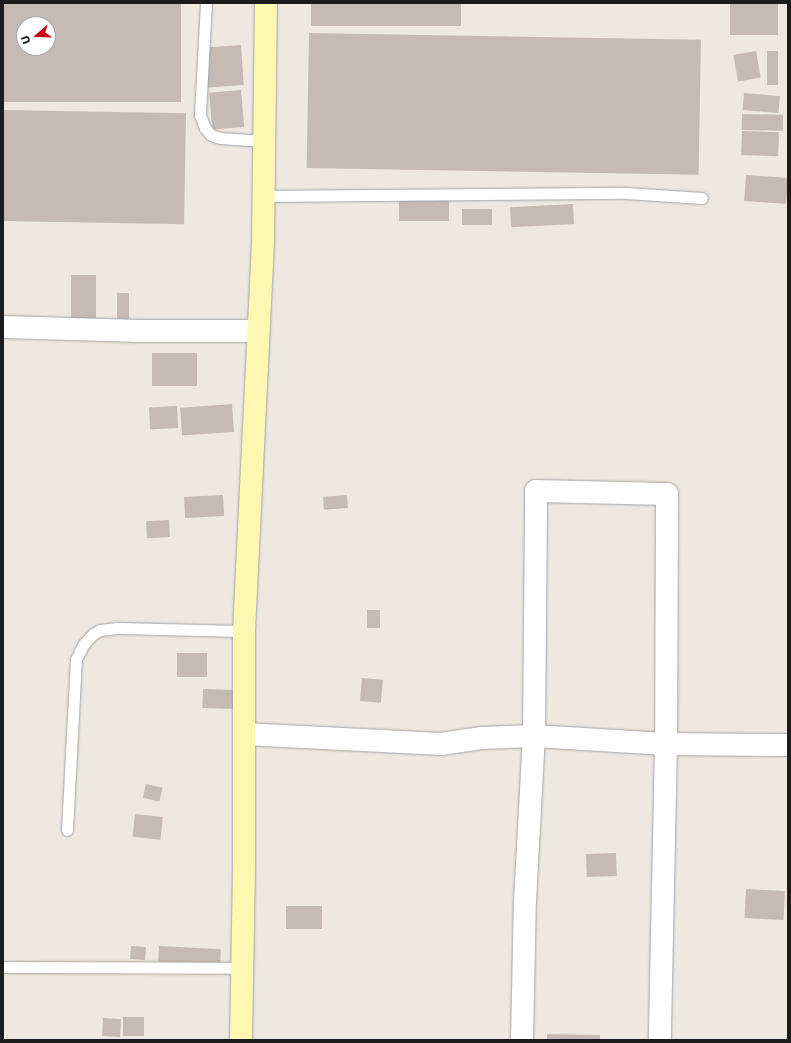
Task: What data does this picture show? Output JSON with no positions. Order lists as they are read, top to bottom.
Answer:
{
  "north": "left"
}
